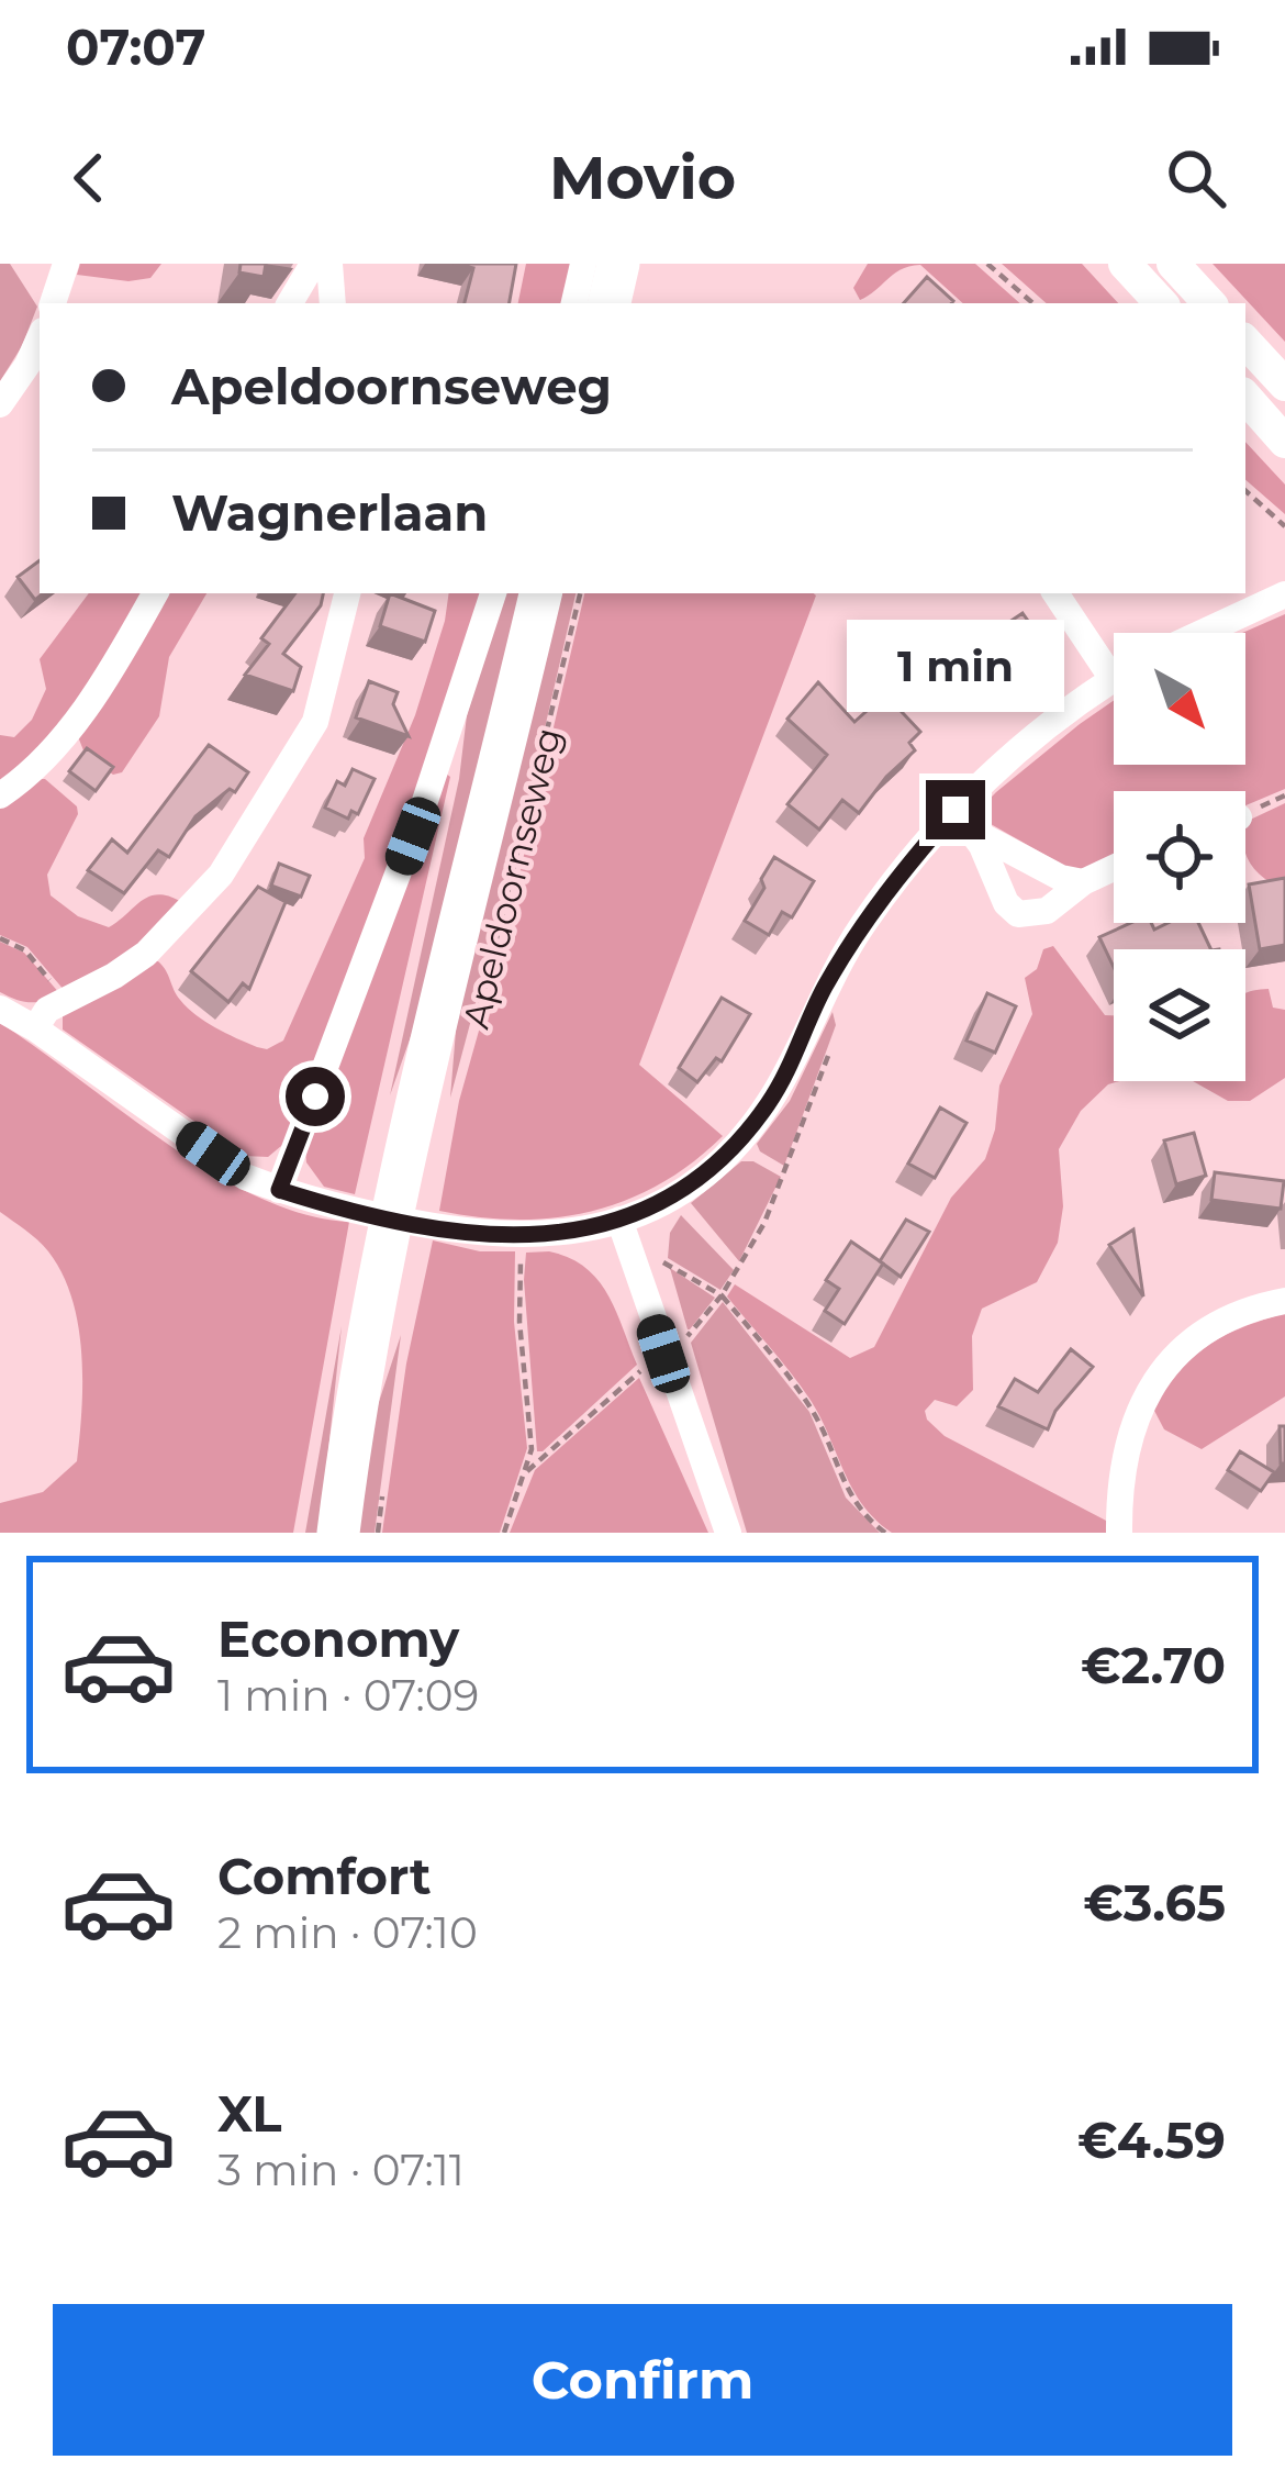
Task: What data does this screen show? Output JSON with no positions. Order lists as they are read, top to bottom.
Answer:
{
  "streets": {
    "main road": ["Apeldoornseweg"]
  },
  "north": "bottom right",
  "page": {
    "status": "07:07",
    "header": "Movio",
    "banner": ["Apeldoornseweg", "Wagnerlaan"],
    "bubble": "1 min",
    "list": [
      {
        "name": "Economy",
        "note": "1 min · 07:09",
        "value": "€2.70"
      },
      {
        "name": "Comfort",
        "note": "2 min · 07:10",
        "value": "€3.65"
      },
      {
        "name": "XL",
        "note": "3 min · 07:11",
        "value": "€4.59"
      }
    ],
    "buttons": "Confirm"
  }
}
